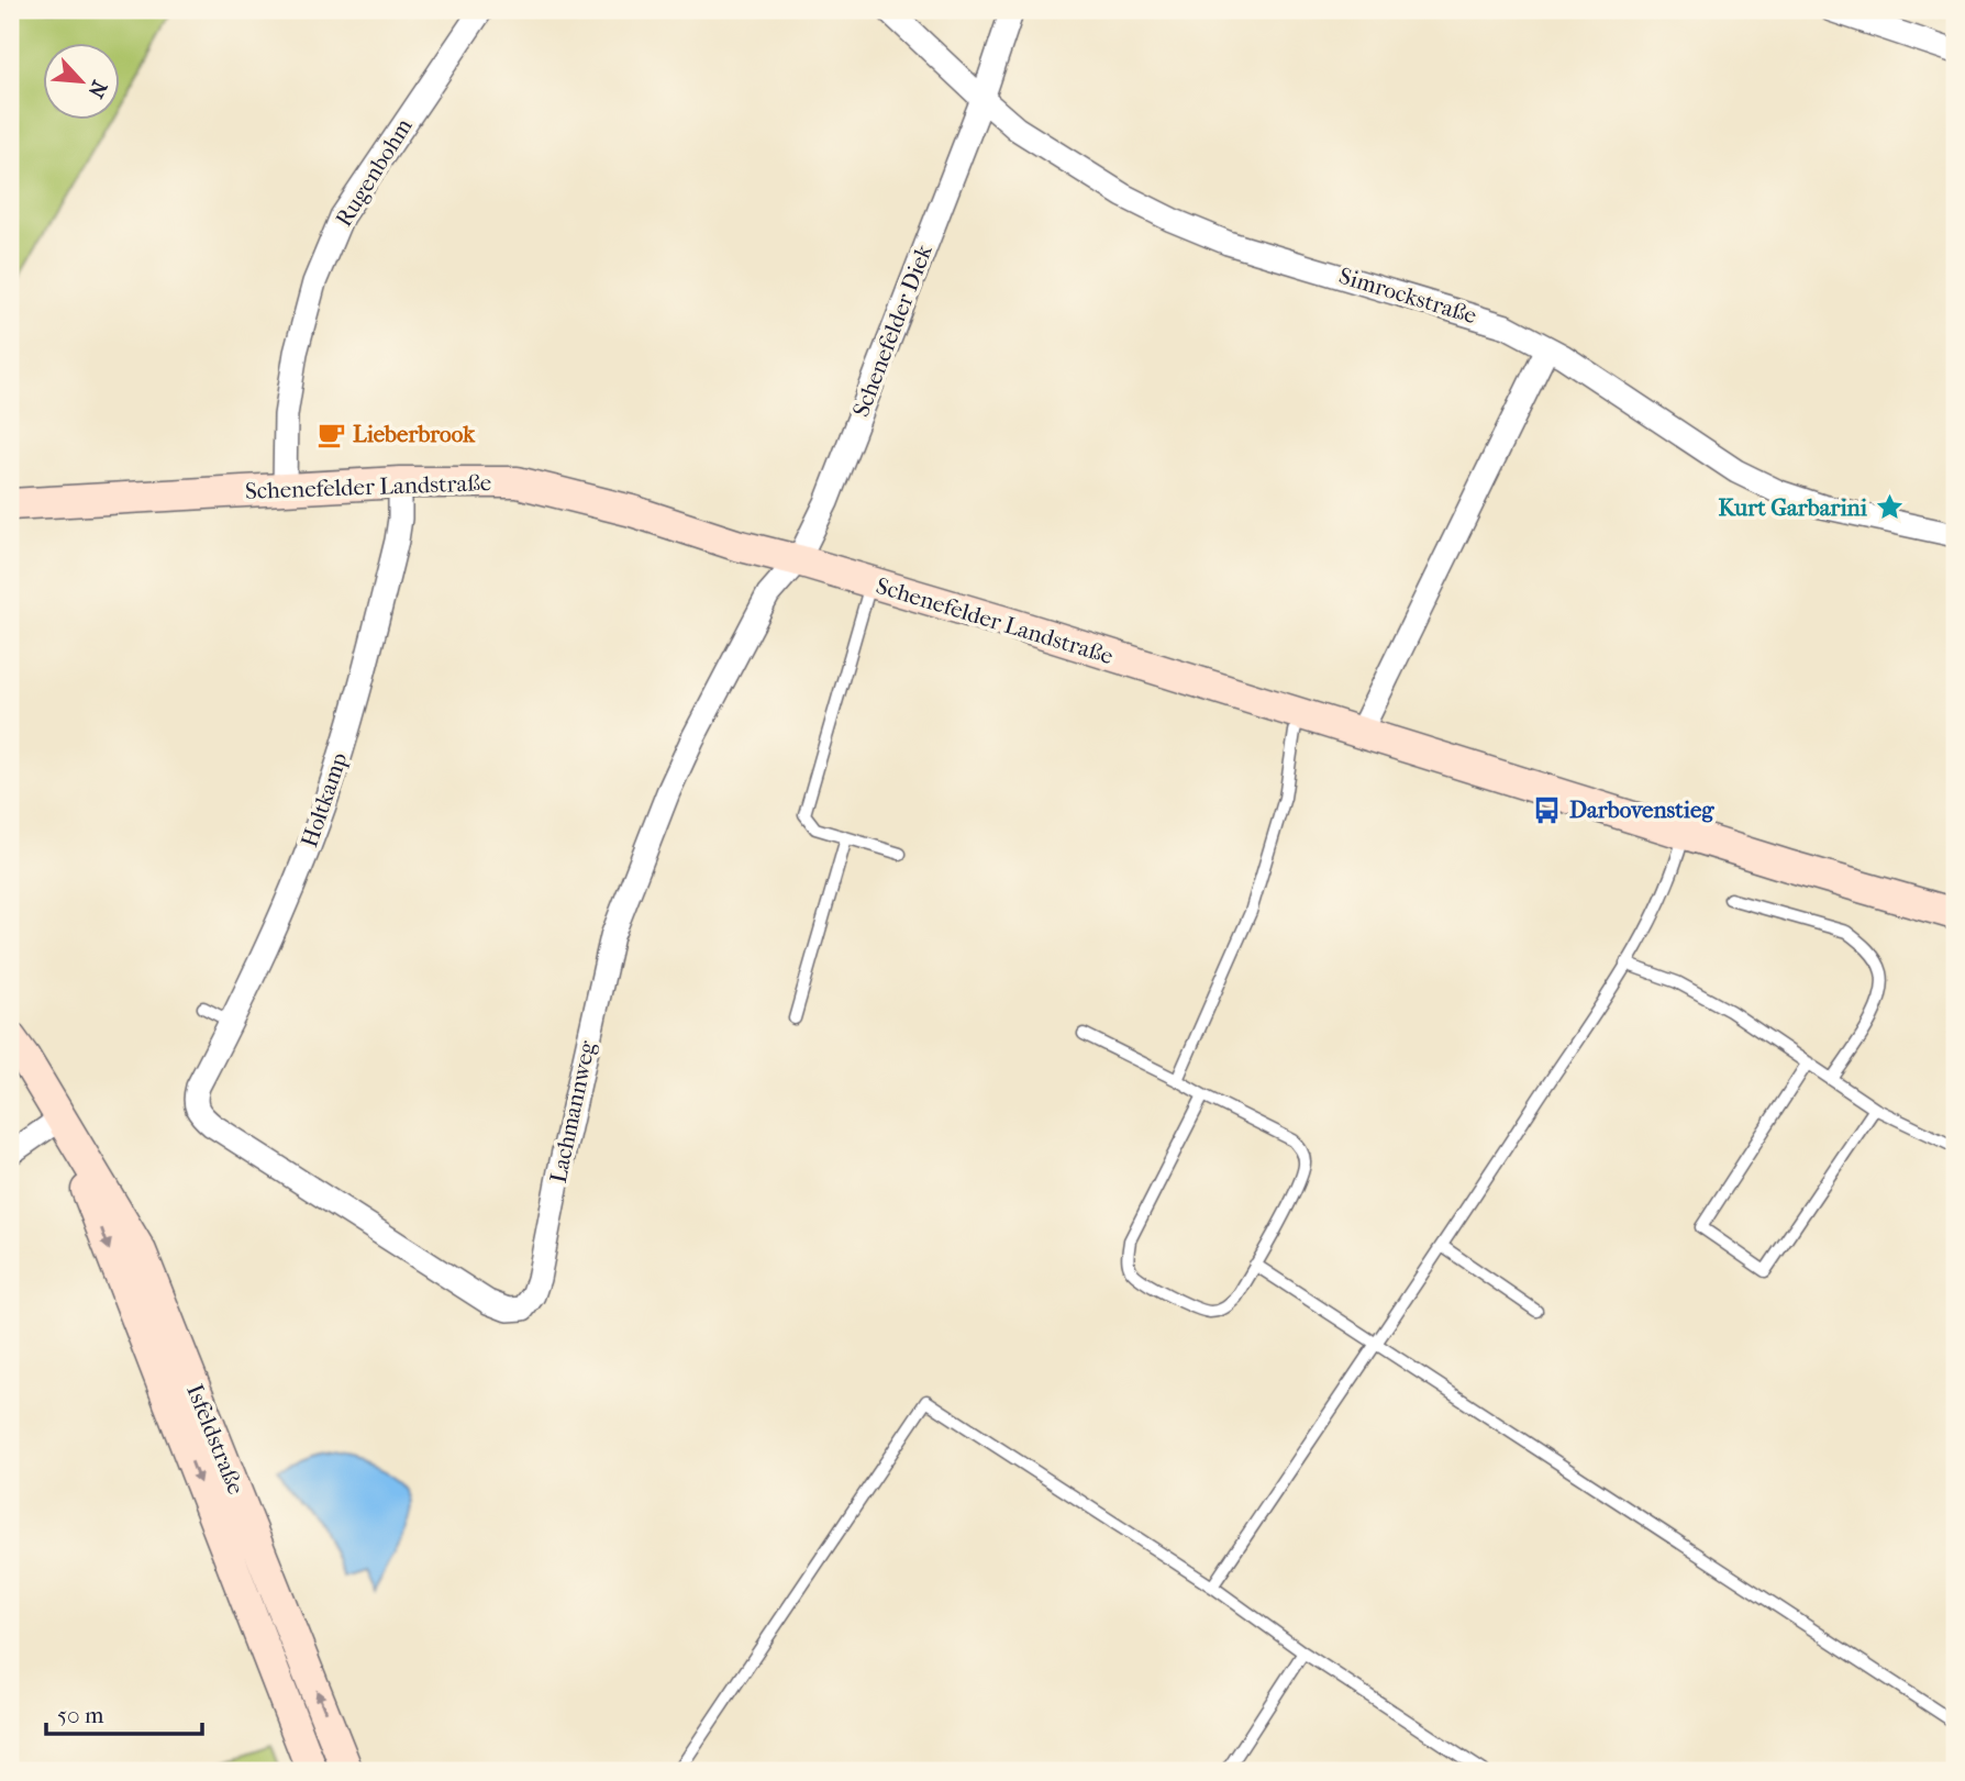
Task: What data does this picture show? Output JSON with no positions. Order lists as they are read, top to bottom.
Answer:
{
  "streets": {
    "street": [
      "Rugenbohm",
      "Simrockstraße",
      "Schenefelder Diek",
      "Schenefelder Landstraße",
      "Holtkamp",
      "Lachmannweg",
      "Isfeldstraße"
    ]
  },
  "crossings": [
    ["Rugenbohm", "Schenefelder Landstraße"],
    ["Simrockstraße", "Schenefelder Diek"],
    ["Schenefelder Diek", "Schenefelder Landstraße"],
    ["Schenefelder Diek", "Lachmannweg"],
    ["Schenefelder Landstraße", "Holtkamp"],
    ["Schenefelder Landstraße", "Lachmannweg"],
    ["Holtkamp", "Lachmannweg"]
  ],
  "places": {
    "cafe": ["Lieberbrook"],
    "place": ["Kurt Garbarini"],
    "bus stop": ["Darbovenstieg"]
  },
  "scale_bar": "50 m",
  "north": "bottom right"
}
